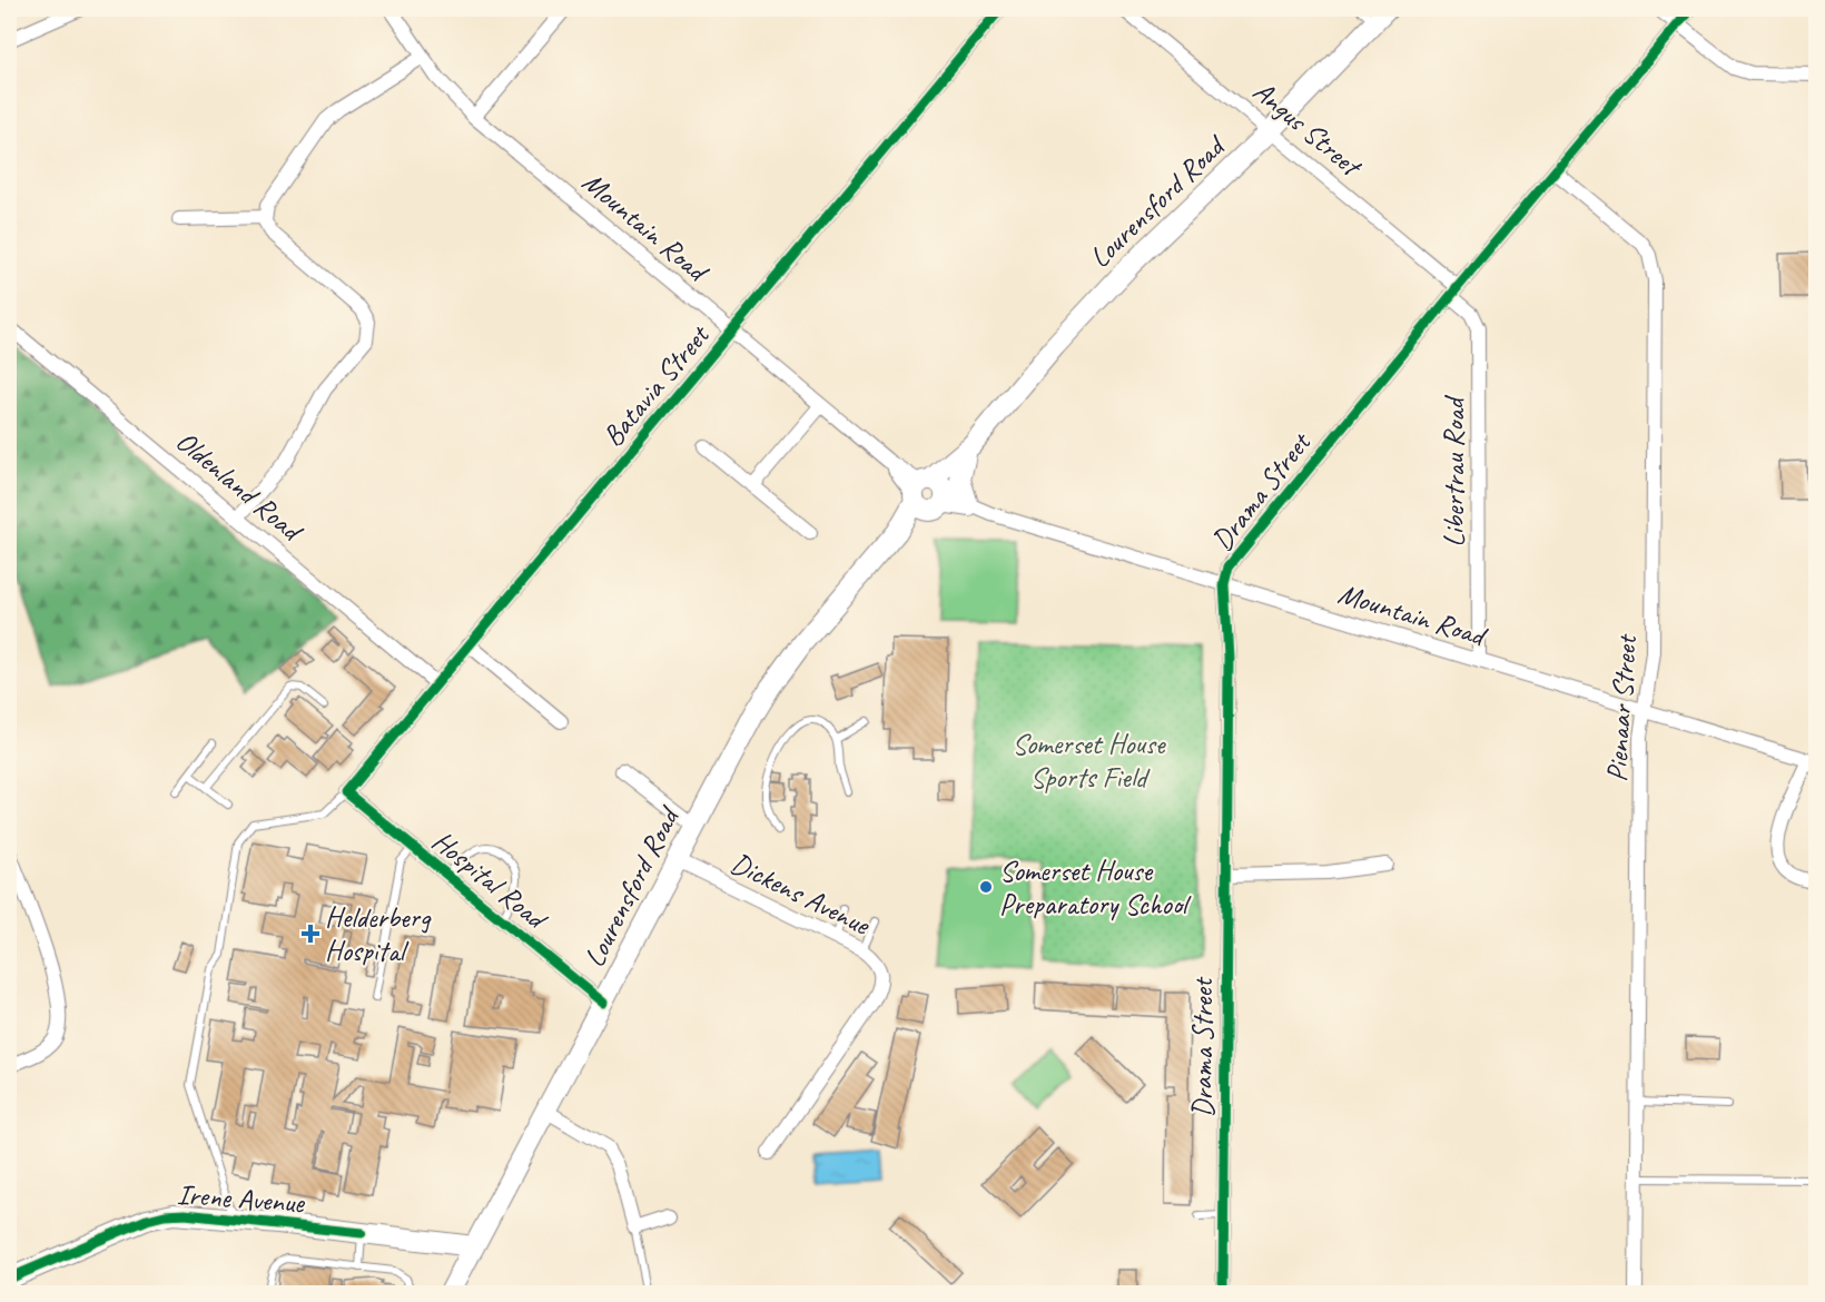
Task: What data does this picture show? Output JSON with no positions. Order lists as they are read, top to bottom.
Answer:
{
  "streets": {
    "street": [
      "Angus Street",
      "Lourensford Road",
      "Mountain Road",
      "Batavia Street",
      "Libertrau Road",
      "Oldenland Road",
      "Drama Street",
      "Pienaar Street",
      "Hospital Road",
      "Dickens Avenue",
      "Irene Avenue"
    ]
  },
  "crossings": [
    ["Angus Street", "Lourensford Road"],
    ["Angus Street", "Libertrau Road"],
    ["Angus Street", "Drama Street"],
    ["Lourensford Road", "Mountain Road"],
    ["Lourensford Road", "Hospital Road"],
    ["Lourensford Road", "Dickens Avenue"],
    ["Lourensford Road", "Irene Avenue"],
    ["Mountain Road", "Batavia Street"],
    ["Mountain Road", "Libertrau Road"],
    ["Mountain Road", "Drama Street"],
    ["Mountain Road", "Pienaar Street"],
    ["Batavia Street", "Oldenland Road"],
    ["Batavia Street", "Hospital Road"],
    ["Libertrau Road", "Drama Street"],
    ["Drama Street", "Pienaar Street"]
  ],
  "parks": ["Somerset House Sports Field"],
  "places": {
    "other": ["Somerset House Preparatory School"],
    "health": ["Helderberg Hospital"]
  }
}
